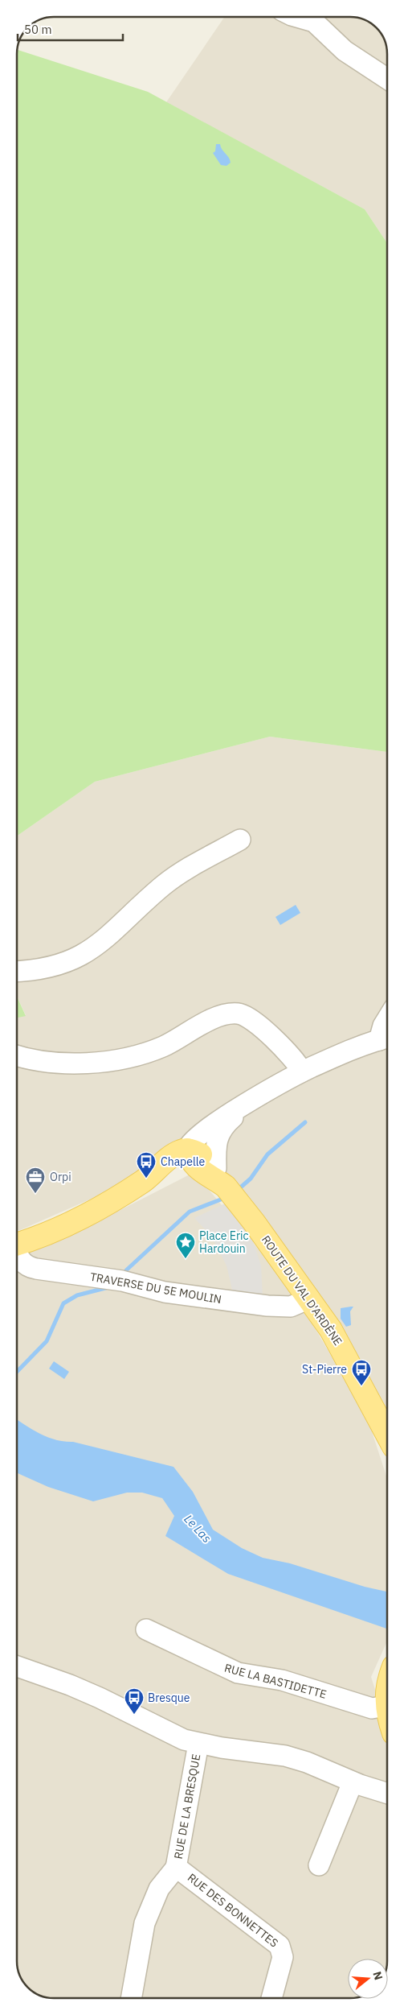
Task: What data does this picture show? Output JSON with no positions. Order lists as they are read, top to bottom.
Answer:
{
  "streets": {
    "main road": ["ROUTE DU VAL D'ARDÈNE"],
    "street": [
      "TRAVERSE DU 5E MOULIN",
      "RUE LA BASTIDETTE",
      "RUE DE LA BRESQUE",
      "RUE DES BONNETTES"
    ]
  },
  "crossings": [
    ["TRAVERSE DU 5E MOULIN", "ROUTE DU VAL D'ARDÈNE"],
    ["RUE DE LA BRESQUE", "RUE DES BONNETTES"]
  ],
  "water": ["Le Las"],
  "places": {
    "bus stop": ["Chapelle", "St-Pierre", "Bresque"],
    "office": ["Orpi"],
    "place": ["Place Eric Hardouin"]
  },
  "scale_bar": "50 m",
  "north": "right"
}
